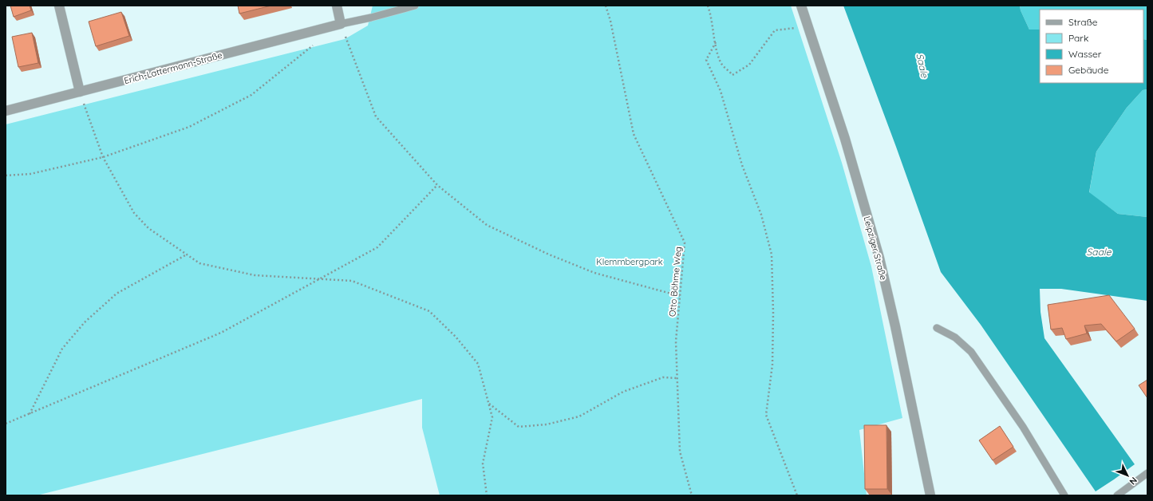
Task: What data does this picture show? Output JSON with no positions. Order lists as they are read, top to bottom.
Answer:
{
  "streets": {
    "street": ["Erich-Lattermann-Straße", "Leipziger Straße"],
    "path": ["Otto Böhme Weg"]
  },
  "water": ["Saale"],
  "parks": ["Klemmbergpark"],
  "legend": [
    "Straße",
    "Park",
    "Wasser",
    "Gebäude"
  ],
  "north": "bottom right"
}
